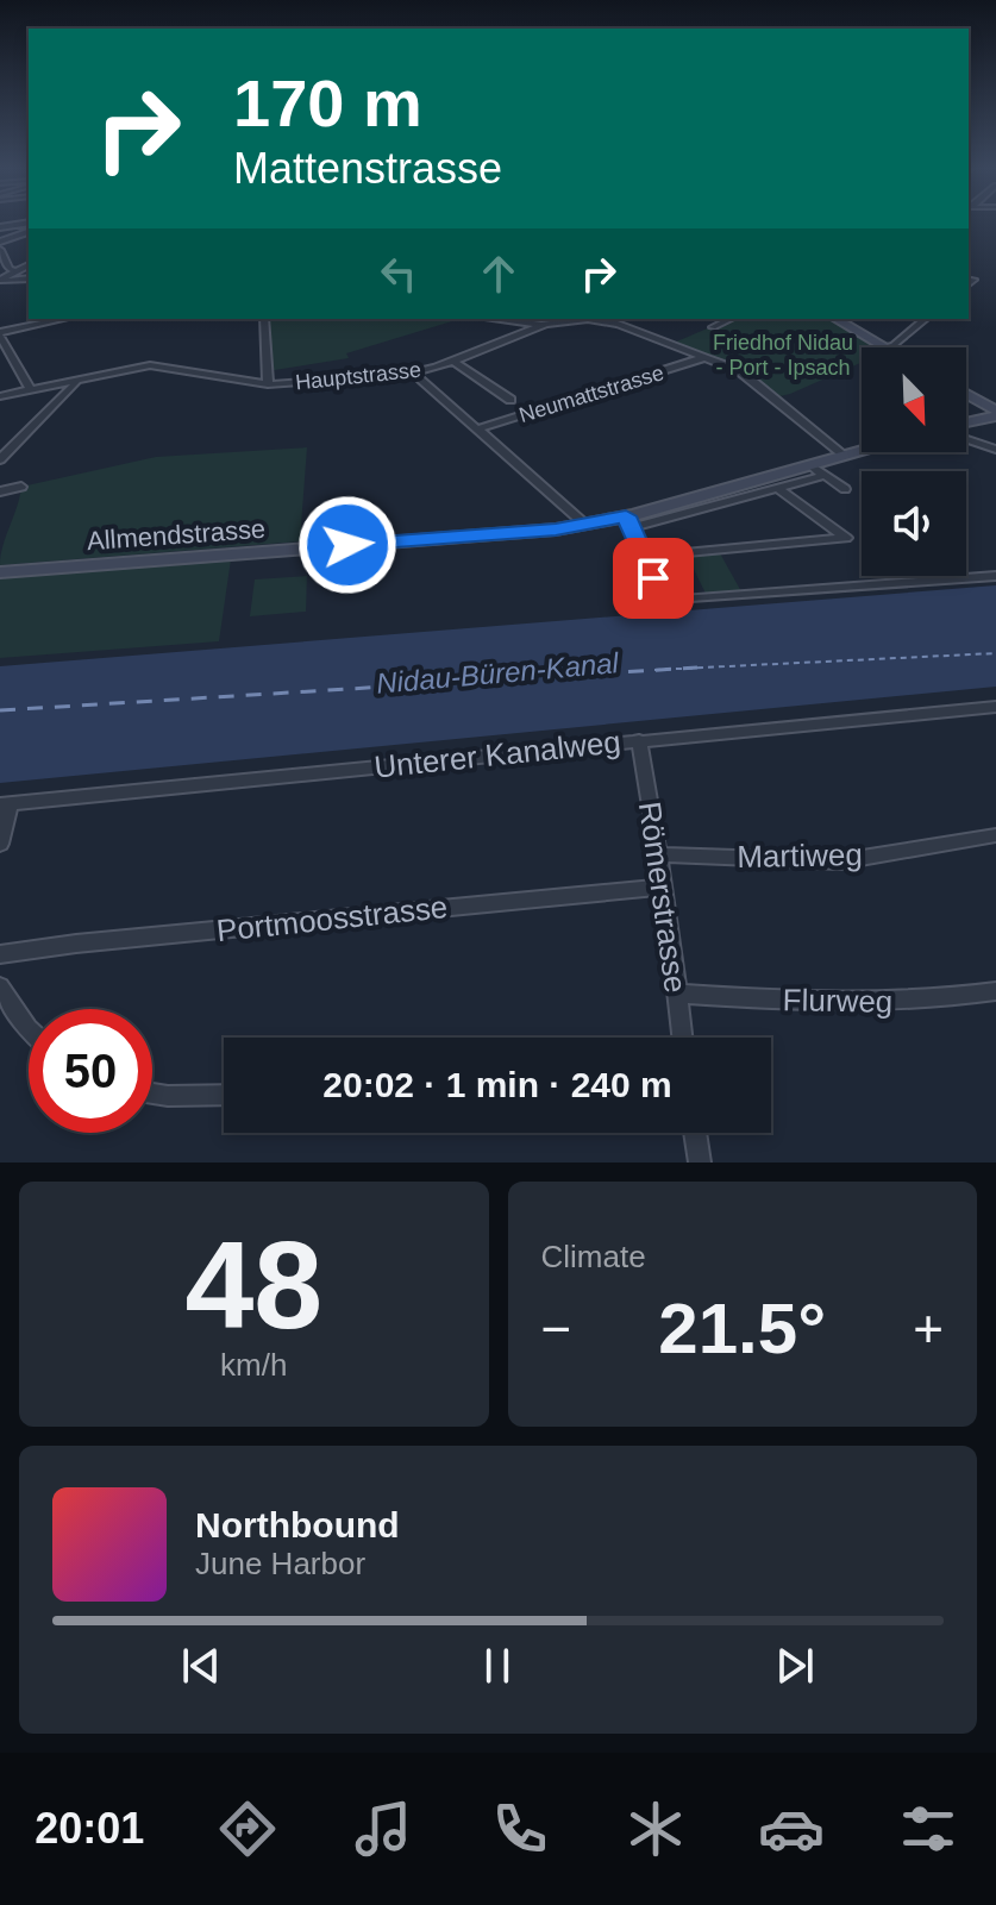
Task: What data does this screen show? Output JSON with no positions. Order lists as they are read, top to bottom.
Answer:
{
  "streets": {
    "main road": ["Allmendstrasse"],
    "street": [
      "Hauptstrasse",
      "Neumattstrasse",
      "Unterer Kanalweg",
      "Martiweg",
      "Römerstrasse",
      "Portmoosstrasse",
      "Flurweg"
    ]
  },
  "crossings": [
    ["Hauptstrasse", "Neumattstrasse"],
    ["Hauptstrasse", "Allmendstrasse"],
    ["Unterer Kanalweg", "Römerstrasse"],
    ["Martiweg", "Römerstrasse"],
    ["Römerstrasse", "Portmoosstrasse"],
    ["Römerstrasse", "Flurweg"]
  ],
  "water": ["Nidau-Büren-Kanal"],
  "parks": ["Friedhof Nidau - Port - Ipsach"],
  "north": "bottom right",
  "page": {
    "turn": ["170 m", "Mattenstrasse"],
    "limit": "50",
    "trip": "20:02 · 1 min · 240 m",
    "tile": [
      ["48", "km/h"],
      "Climate"
    ],
    "heat": ["−", "21.5°", "+"],
    "song": ["Northbound", "June Harbor"],
    "tabs": "20:01"
  }
}
